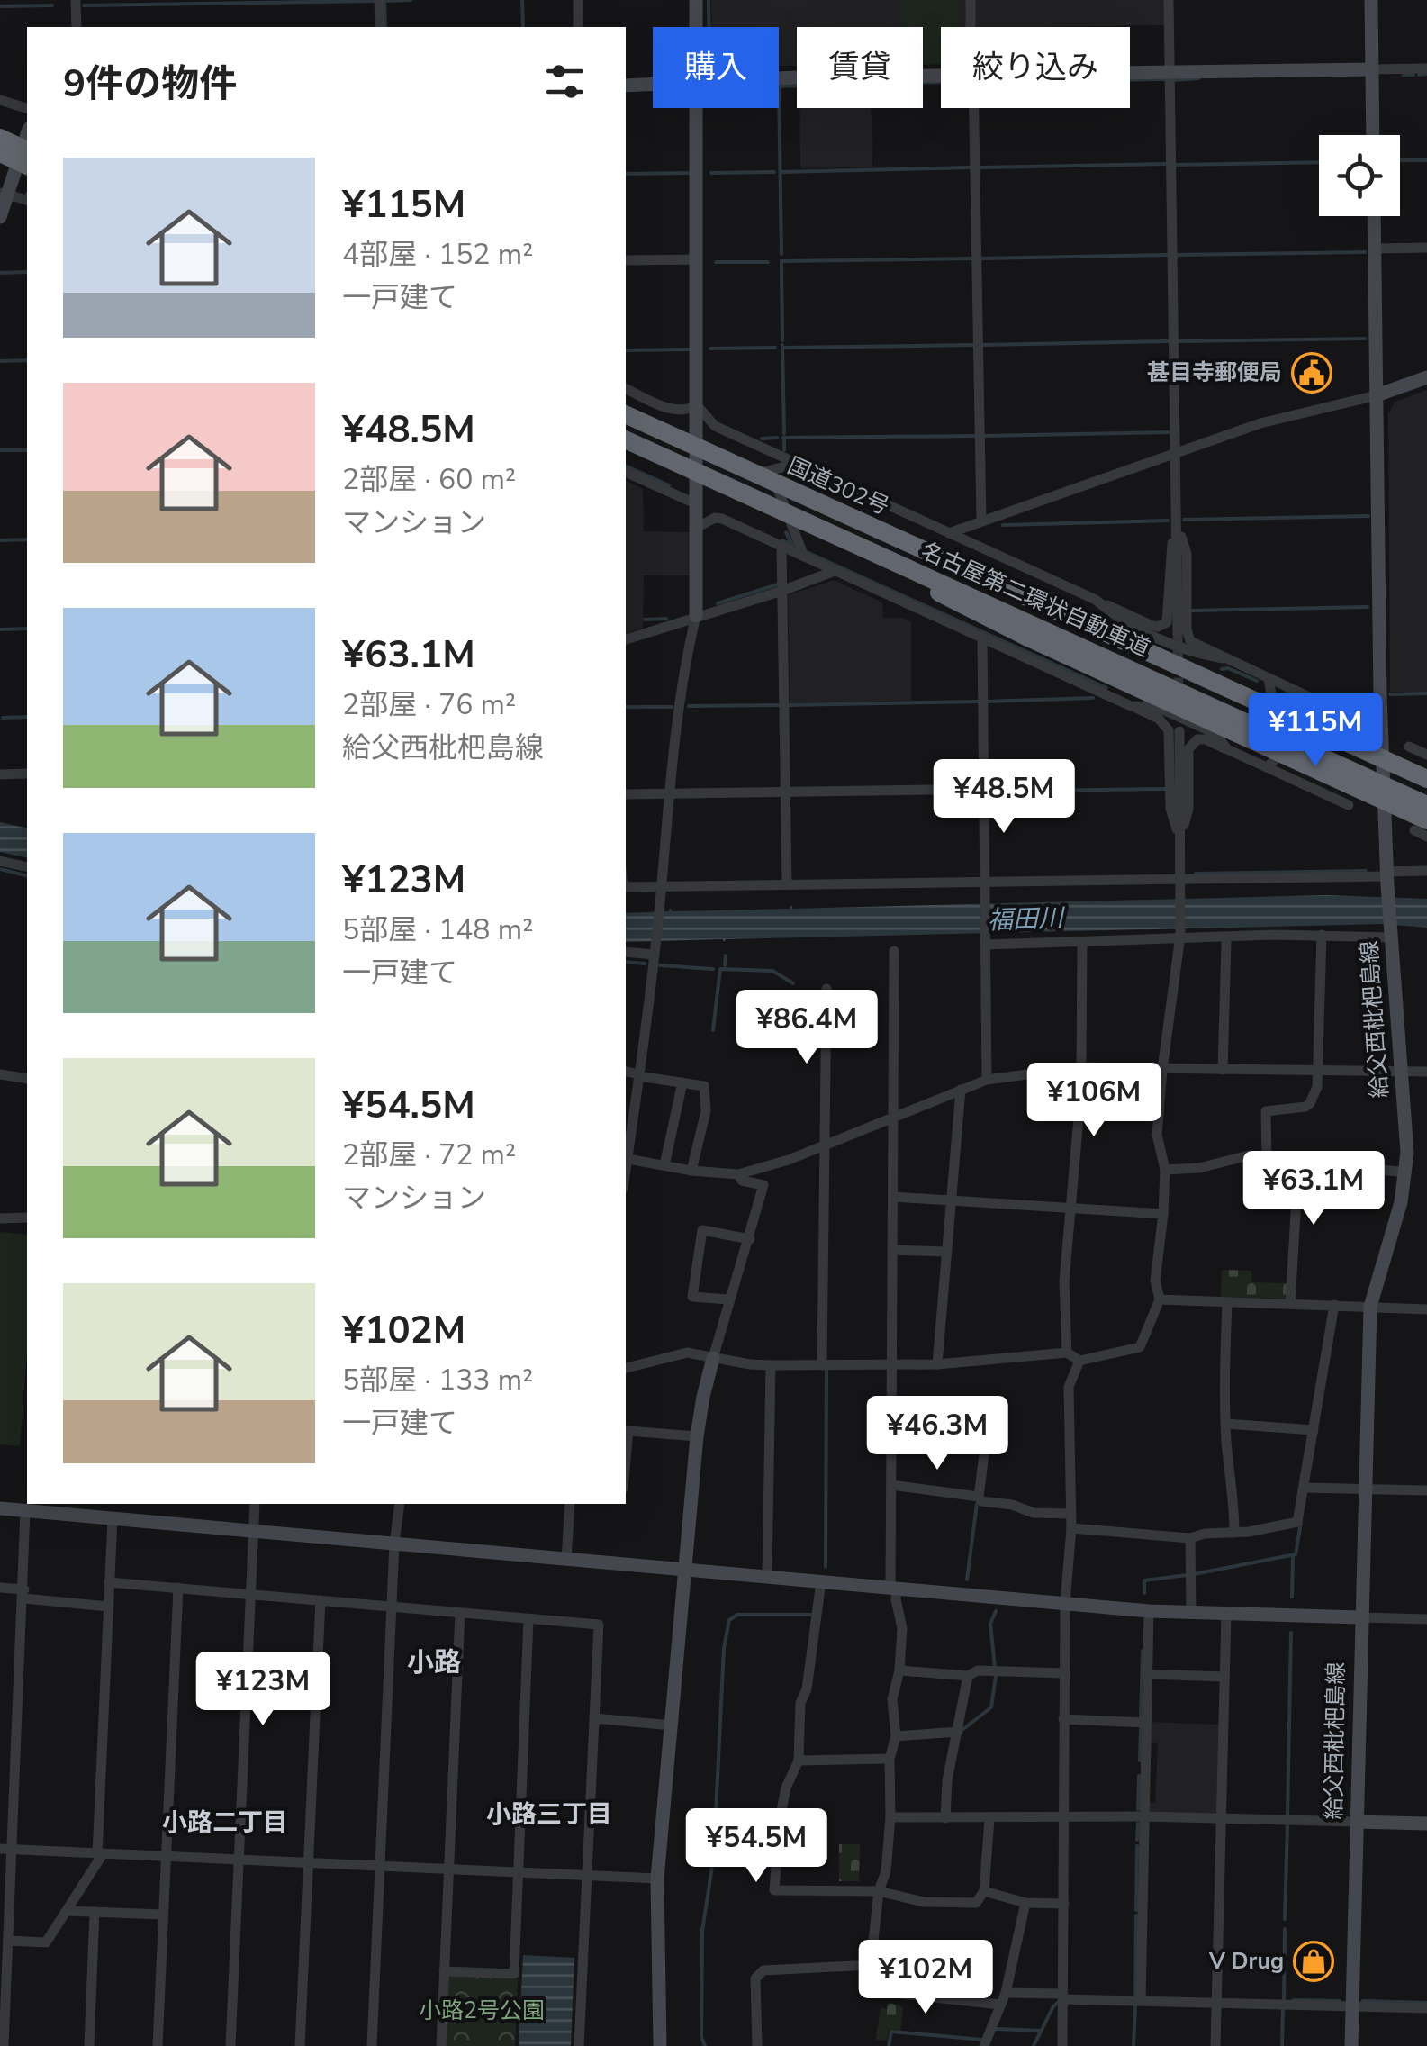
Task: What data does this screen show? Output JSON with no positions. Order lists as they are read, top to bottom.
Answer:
{
  "streets": {
    "highway": ["国道302号", "名古屋第二環状自動車道"],
    "street": ["給父西枇杷島線"]
  },
  "crossings": [
    ["国道302号", "給父西枇杷島線"]
  ],
  "districts": ["小路", "小路三丁目", "小路二丁目"],
  "water": ["福田川"],
  "parks": ["小路2号公園"],
  "places": {
    "public building": ["甚目寺郵便局"],
    "shop": ["V Drug"]
  },
  "page": {
    "chip": ["購入", "賃貸", "絞り込み"],
    "heading": "9件の物件",
    "list": [
      {
        "name": "¥115M",
        "note": "4部屋 · 152 m² · 一戸建て"
      },
      {
        "name": "¥48.5M",
        "note": "2部屋 · 60 m² · マンション"
      },
      {
        "name": "¥63.1M",
        "note": "2部屋 · 76 m² · 給父西枇杷島線"
      },
      {
        "name": "¥123M",
        "note": "5部屋 · 148 m² · 一戸建て"
      },
      {
        "name": "¥54.5M",
        "note": "2部屋 · 72 m² · マンション"
      },
      {
        "name": "¥102M",
        "note": "5部屋 · 133 m² · 一戸建て"
      }
    ],
    "price": [
      "¥115M",
      "¥48.5M",
      "¥86.4M",
      "¥106M",
      "¥63.1M",
      "¥46.3M",
      "¥123M",
      "¥54.5M",
      "¥102M"
    ]
  }
}
